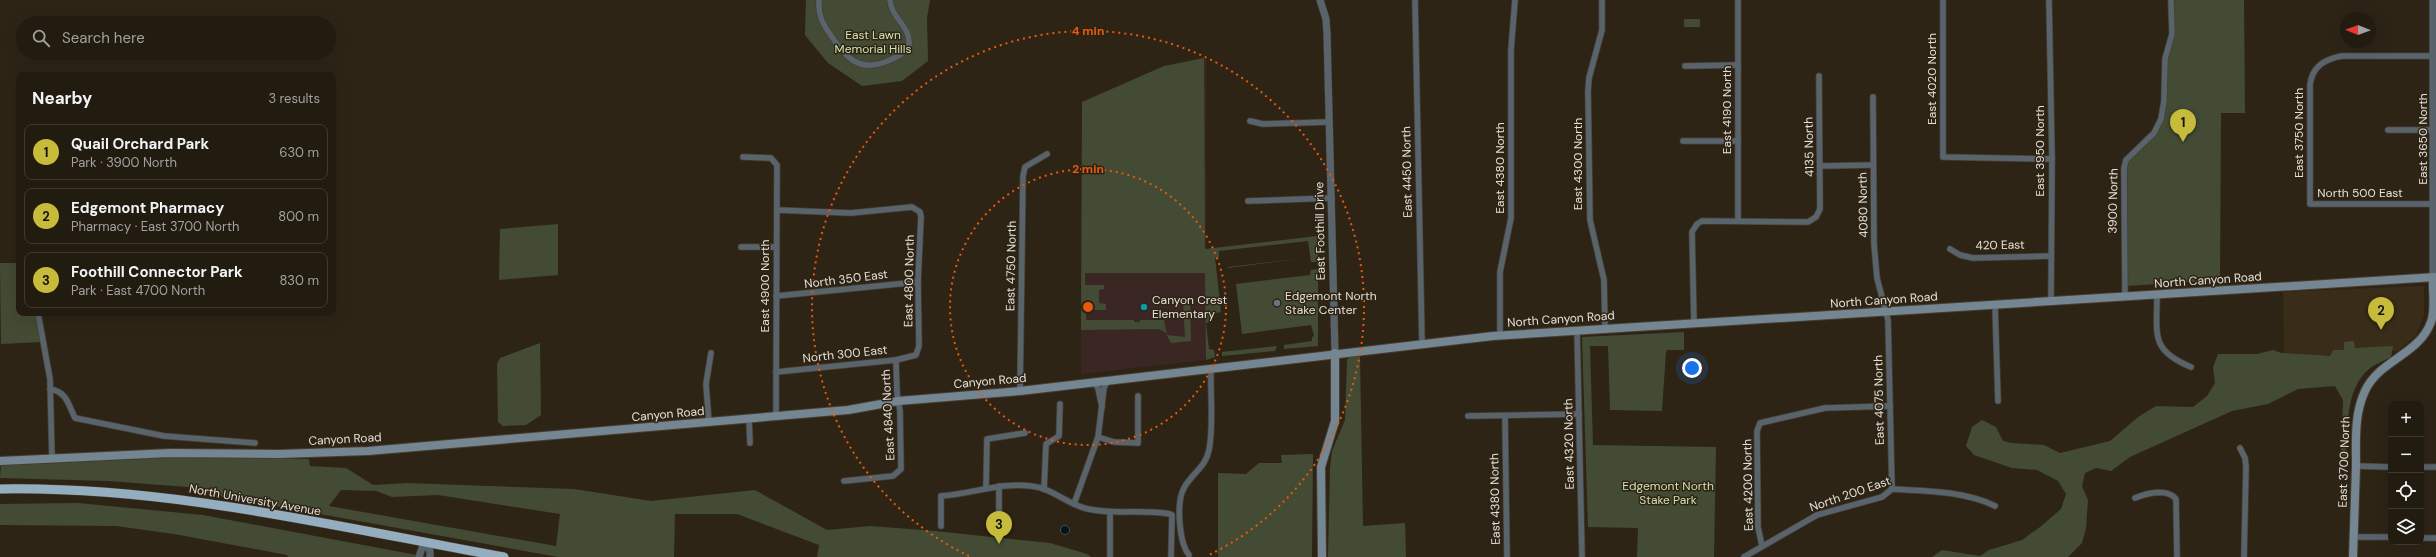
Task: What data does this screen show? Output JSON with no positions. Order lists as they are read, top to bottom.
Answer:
{
  "streets": {
    "highway": ["North University Avenue"],
    "main road": [
      "East Foothill Drive",
      "North Canyon Road",
      "Canyon Road",
      "East 3700 North"
    ],
    "street": [
      "East 4020 North",
      "East 4190 North",
      "East 3750 North",
      "East 3650 North",
      "4135 North",
      "East 3950 North",
      "East 4300 North",
      "East 4380 North",
      "East 4450 North",
      "North 500 East",
      "3900 North",
      "4080 North",
      "420 East",
      "East 4750 North",
      "North 350 East",
      "East 4800 North",
      "East 4900 North",
      "North 300 East",
      "East 4075 North",
      "East 4840 North",
      "East 4320 North",
      "East 4200 North",
      "North 200 East"
    ]
  },
  "crossings": [
    ["East 4020 North", "East 3950 North"],
    ["East 4190 North", "4135 North"],
    ["East 3750 North", "East 3650 North"],
    ["East 3750 North", "North 500 East"],
    ["East 3650 North", "North 500 East"],
    ["East 3650 North", "North Canyon Road"],
    ["East 3650 North", "East 3700 North"],
    ["East 3950 North", "420 East"],
    ["East 3950 North", "North Canyon Road"],
    ["East 4300 North", "North Canyon Road"],
    ["East 4380 North", "North Canyon Road"],
    ["East 4450 North", "North Canyon Road"],
    ["3900 North", "North Canyon Road"],
    ["4080 North", "North Canyon Road"],
    ["4080 North", "East 4075 North"],
    ["East Foothill Drive", "North Canyon Road"],
    ["East Foothill Drive", "Canyon Road"],
    ["East 4750 North", "Canyon Road"],
    ["North 350 East", "East 4800 North"],
    ["North 350 East", "East 4900 North"],
    ["North Canyon Road", "Canyon Road"],
    ["North Canyon Road", "East 4075 North"],
    ["North Canyon Road", "East 4320 North"],
    ["North Canyon Road", "East 3700 North"],
    ["East 4800 North", "East 4900 North"],
    ["East 4800 North", "North 300 East"],
    ["East 4900 North", "North 300 East"],
    ["East 4900 North", "Canyon Road"],
    ["North 300 East", "East 4840 North"],
    ["Canyon Road", "East 4840 North"],
    ["East 4075 North", "East 4200 North"],
    ["East 4075 North", "North 200 East"],
    ["East 4200 North", "North 200 East"]
  ],
  "parks": ["East Lawn Memorial Hills", "Edgemont North Stake Park"],
  "places": ["Edgemont North Stake Center", "Canyon Crest Elementary"],
  "north": "left",
  "page": {
    "search": "Search here",
    "heading": ["Nearby", "3 results"],
    "pins": ["1", "2", "3"],
    "list": [
      {
        "mark": "1",
        "name": "Quail Orchard Park",
        "note": "Park · 3900 North",
        "value": "630 m"
      },
      {
        "mark": "2",
        "name": "Edgemont Pharmacy",
        "note": "Pharmacy · East 3700 North",
        "value": "800 m"
      },
      {
        "mark": "3",
        "name": "Foothill Connector Park",
        "note": "Park · East 4700 North",
        "value": "830 m"
      }
    ],
    "map_buttons": ["+", "−"]
  },
  "rings": ["4 min", "2 min"]
}
